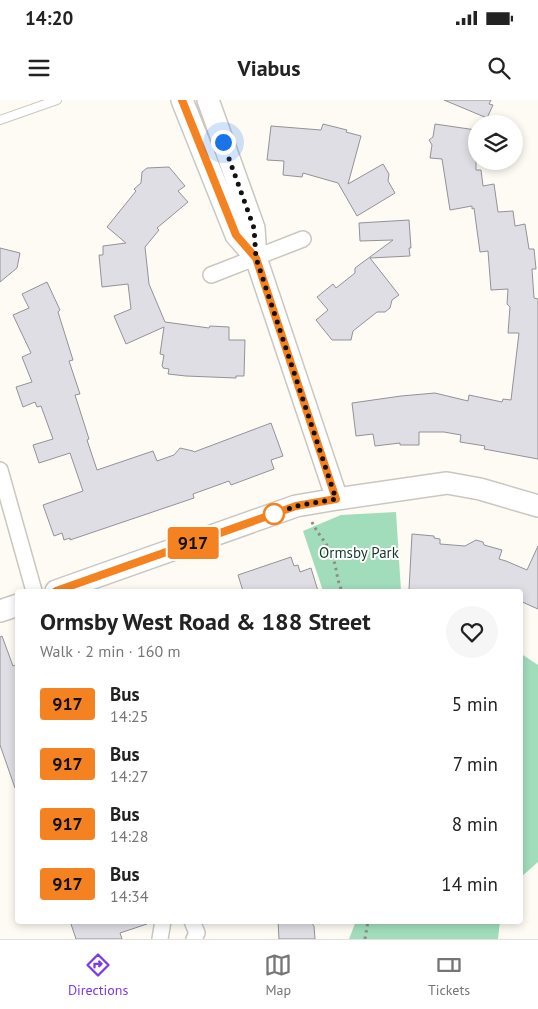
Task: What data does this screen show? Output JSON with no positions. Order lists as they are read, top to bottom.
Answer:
{
  "parks": ["Ormsby Park"],
  "lines": ["bus line 917"],
  "page": {
    "status": "14:20",
    "header": "Viabus",
    "on_map": "917",
    "heading": ["Ormsby West Road & 188 Street", "Walk · 2 min · 160 m"],
    "list": [
      {
        "mark": "917",
        "name": "Bus",
        "note": "14:25",
        "value": "5 min"
      },
      {
        "mark": "917",
        "name": "Bus",
        "note": "14:27",
        "value": "7 min"
      },
      {
        "mark": "917",
        "name": "Bus",
        "note": "14:28",
        "value": "8 min"
      },
      {
        "mark": "917",
        "name": "Bus",
        "note": "14:34",
        "value": "14 min"
      }
    ],
    "tabs": ["Directions", "Map", "Tickets"]
  }
}
